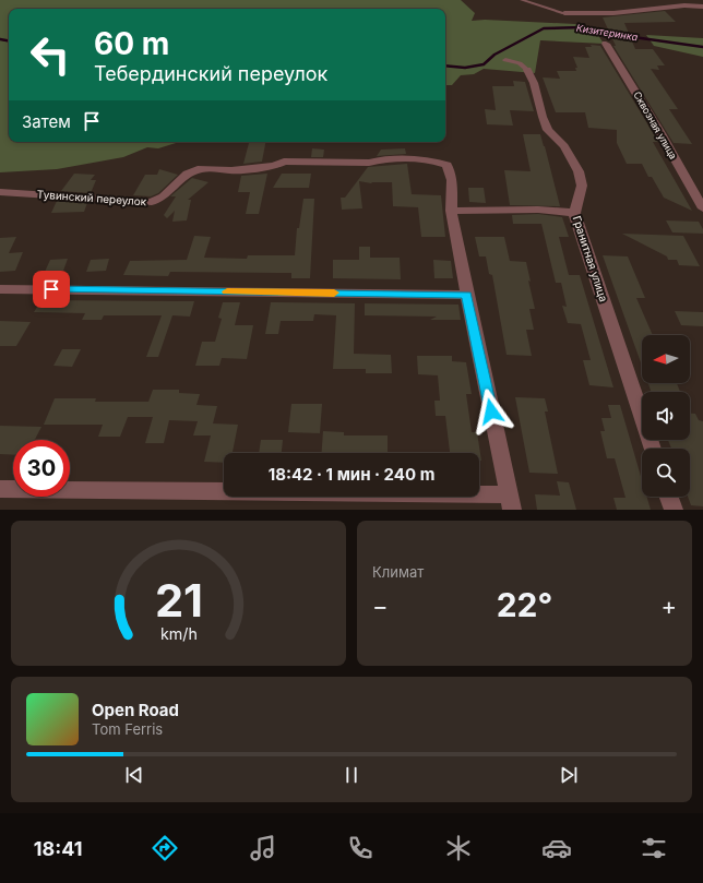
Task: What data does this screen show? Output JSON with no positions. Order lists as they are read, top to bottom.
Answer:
{
  "streets": {
    "street": ["Сквозная улица", "Тувинский переулок", "Гранитная улица"]
  },
  "water": ["Кизитеринка"],
  "north": "left",
  "page": {
    "turn": ["60 m", "Тебердинский переулок"],
    "then": "Затем",
    "limit": "30",
    "trip": "18:42 · 1 мин · 240 m",
    "tile": "Климат",
    "heat": ["−", "22°", "+"],
    "song": ["Open Road", "Tom Ferris"],
    "tabs": "18:41",
    "gauge": ["21", "km/h"]
  }
}
